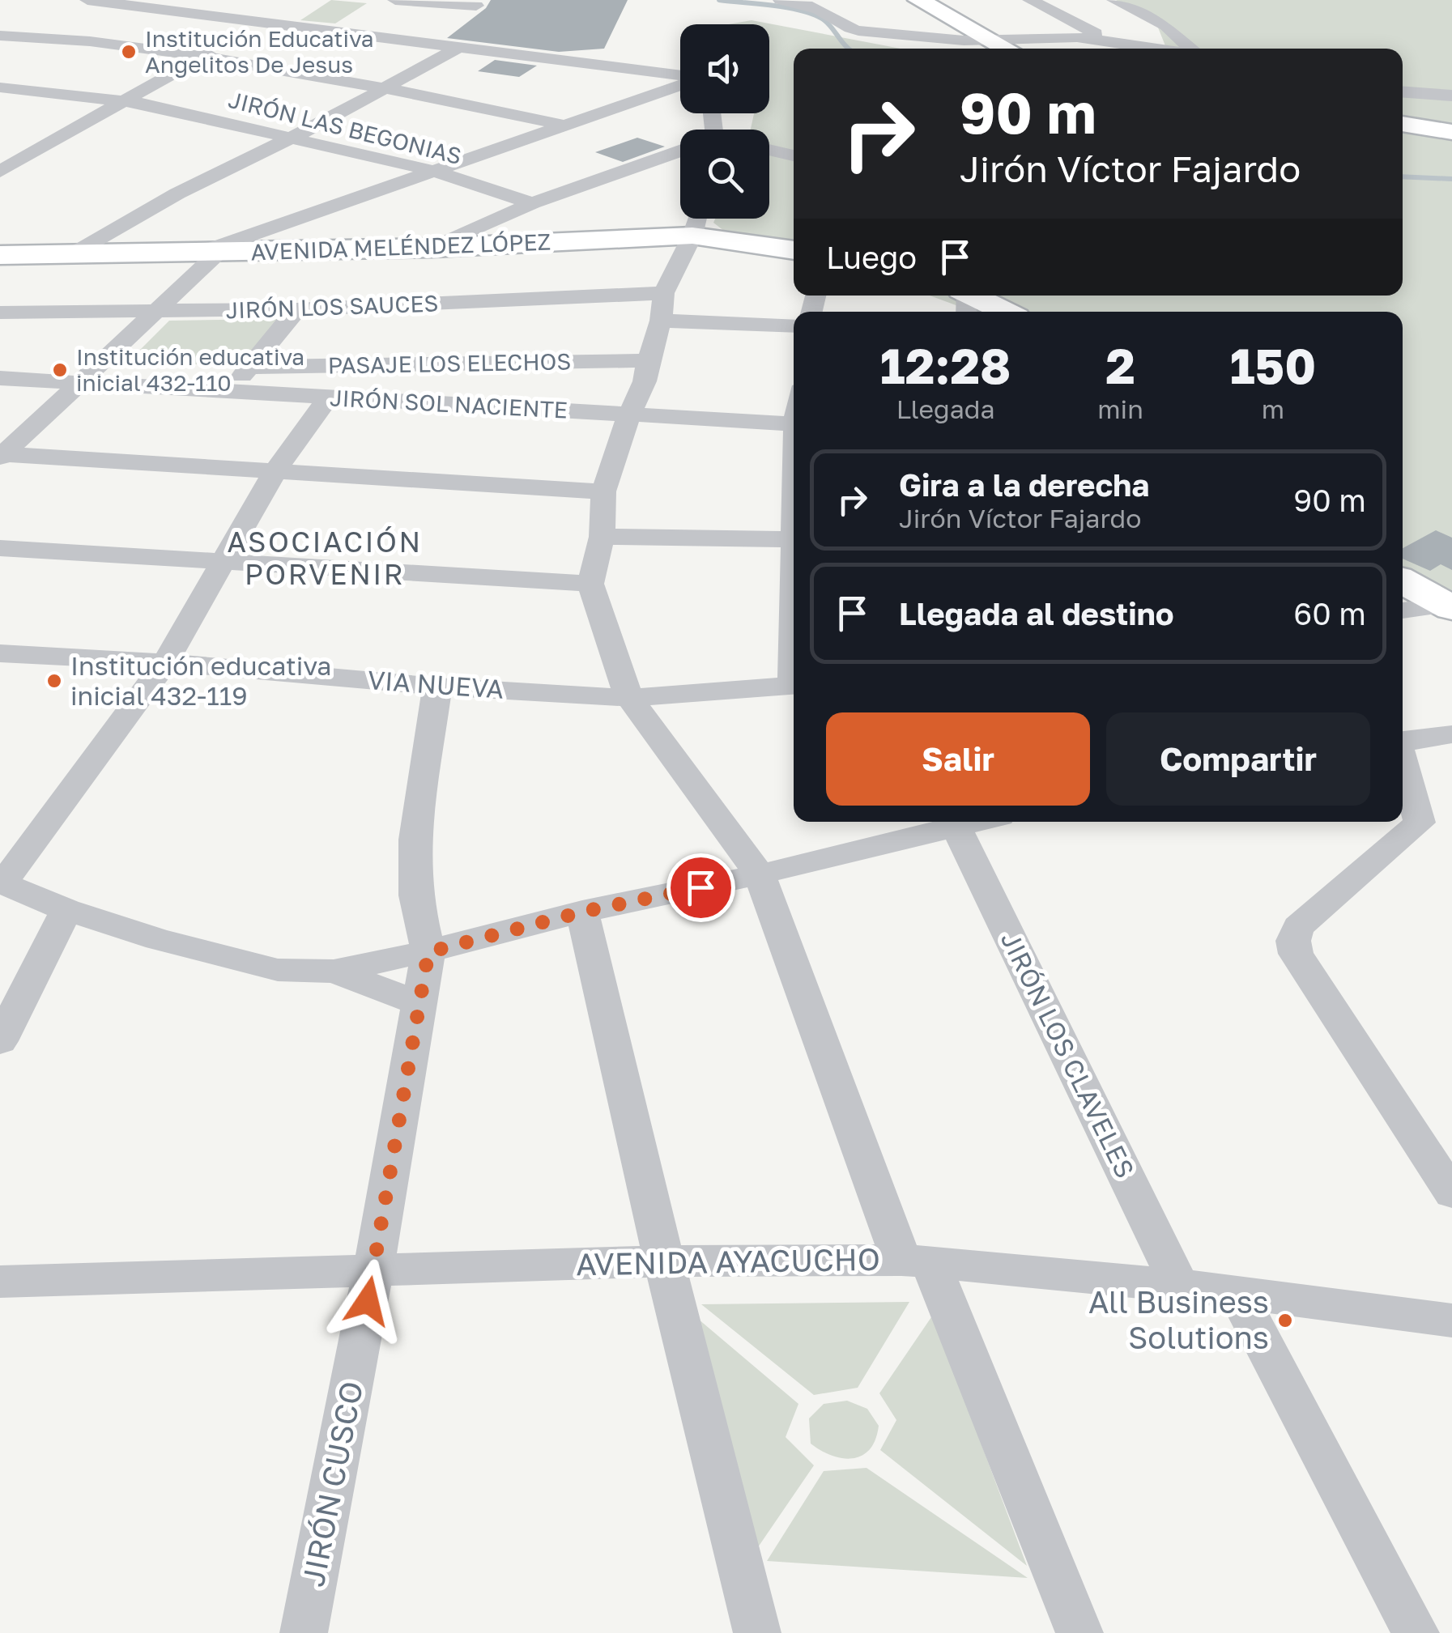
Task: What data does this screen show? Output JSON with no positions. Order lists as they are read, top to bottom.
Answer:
{
  "streets": {
    "street": [
      "JIRÓN LAS BEGONIAS",
      "AVENIDA MELÉNDEZ LÓPEZ",
      "JIRÓN LOS SAUCES",
      "PASAJE LOS ELECHOS",
      "JIRÓN SOL NACIENTE",
      "VIA NUEVA",
      "JIRÓN LOS CLAVELES",
      "AVENIDA AYACUCHO",
      "JIRÓN CUSCO"
    ]
  },
  "crossings": [
    ["JIRÓN LOS CLAVELES", "AVENIDA AYACUCHO"],
    ["AVENIDA AYACUCHO", "JIRÓN CUSCO"]
  ],
  "districts": ["ASOCIACIÓN PORVENIR"],
  "places": [
    "Institución Educativa Angelitos De Jesus",
    "Institución educativa inicial 432-110",
    "Institución educativa inicial 432-119",
    "All Business Solutions"
  ],
  "page": {
    "turn": ["90 m", "Jirón Víctor Fajardo"],
    "then": "Luego",
    "eta": [
      "12:28",
      "Llegada",
      "2",
      "min",
      "150",
      "m"
    ],
    "list": [
      {
        "name": "Gira a la derecha",
        "note": "Jirón Víctor Fajardo",
        "value": "90 m"
      },
      {
        "name": "Llegada al destino",
        "value": "60 m"
      }
    ],
    "buttons": ["Salir", "Compartir"]
  }
}
